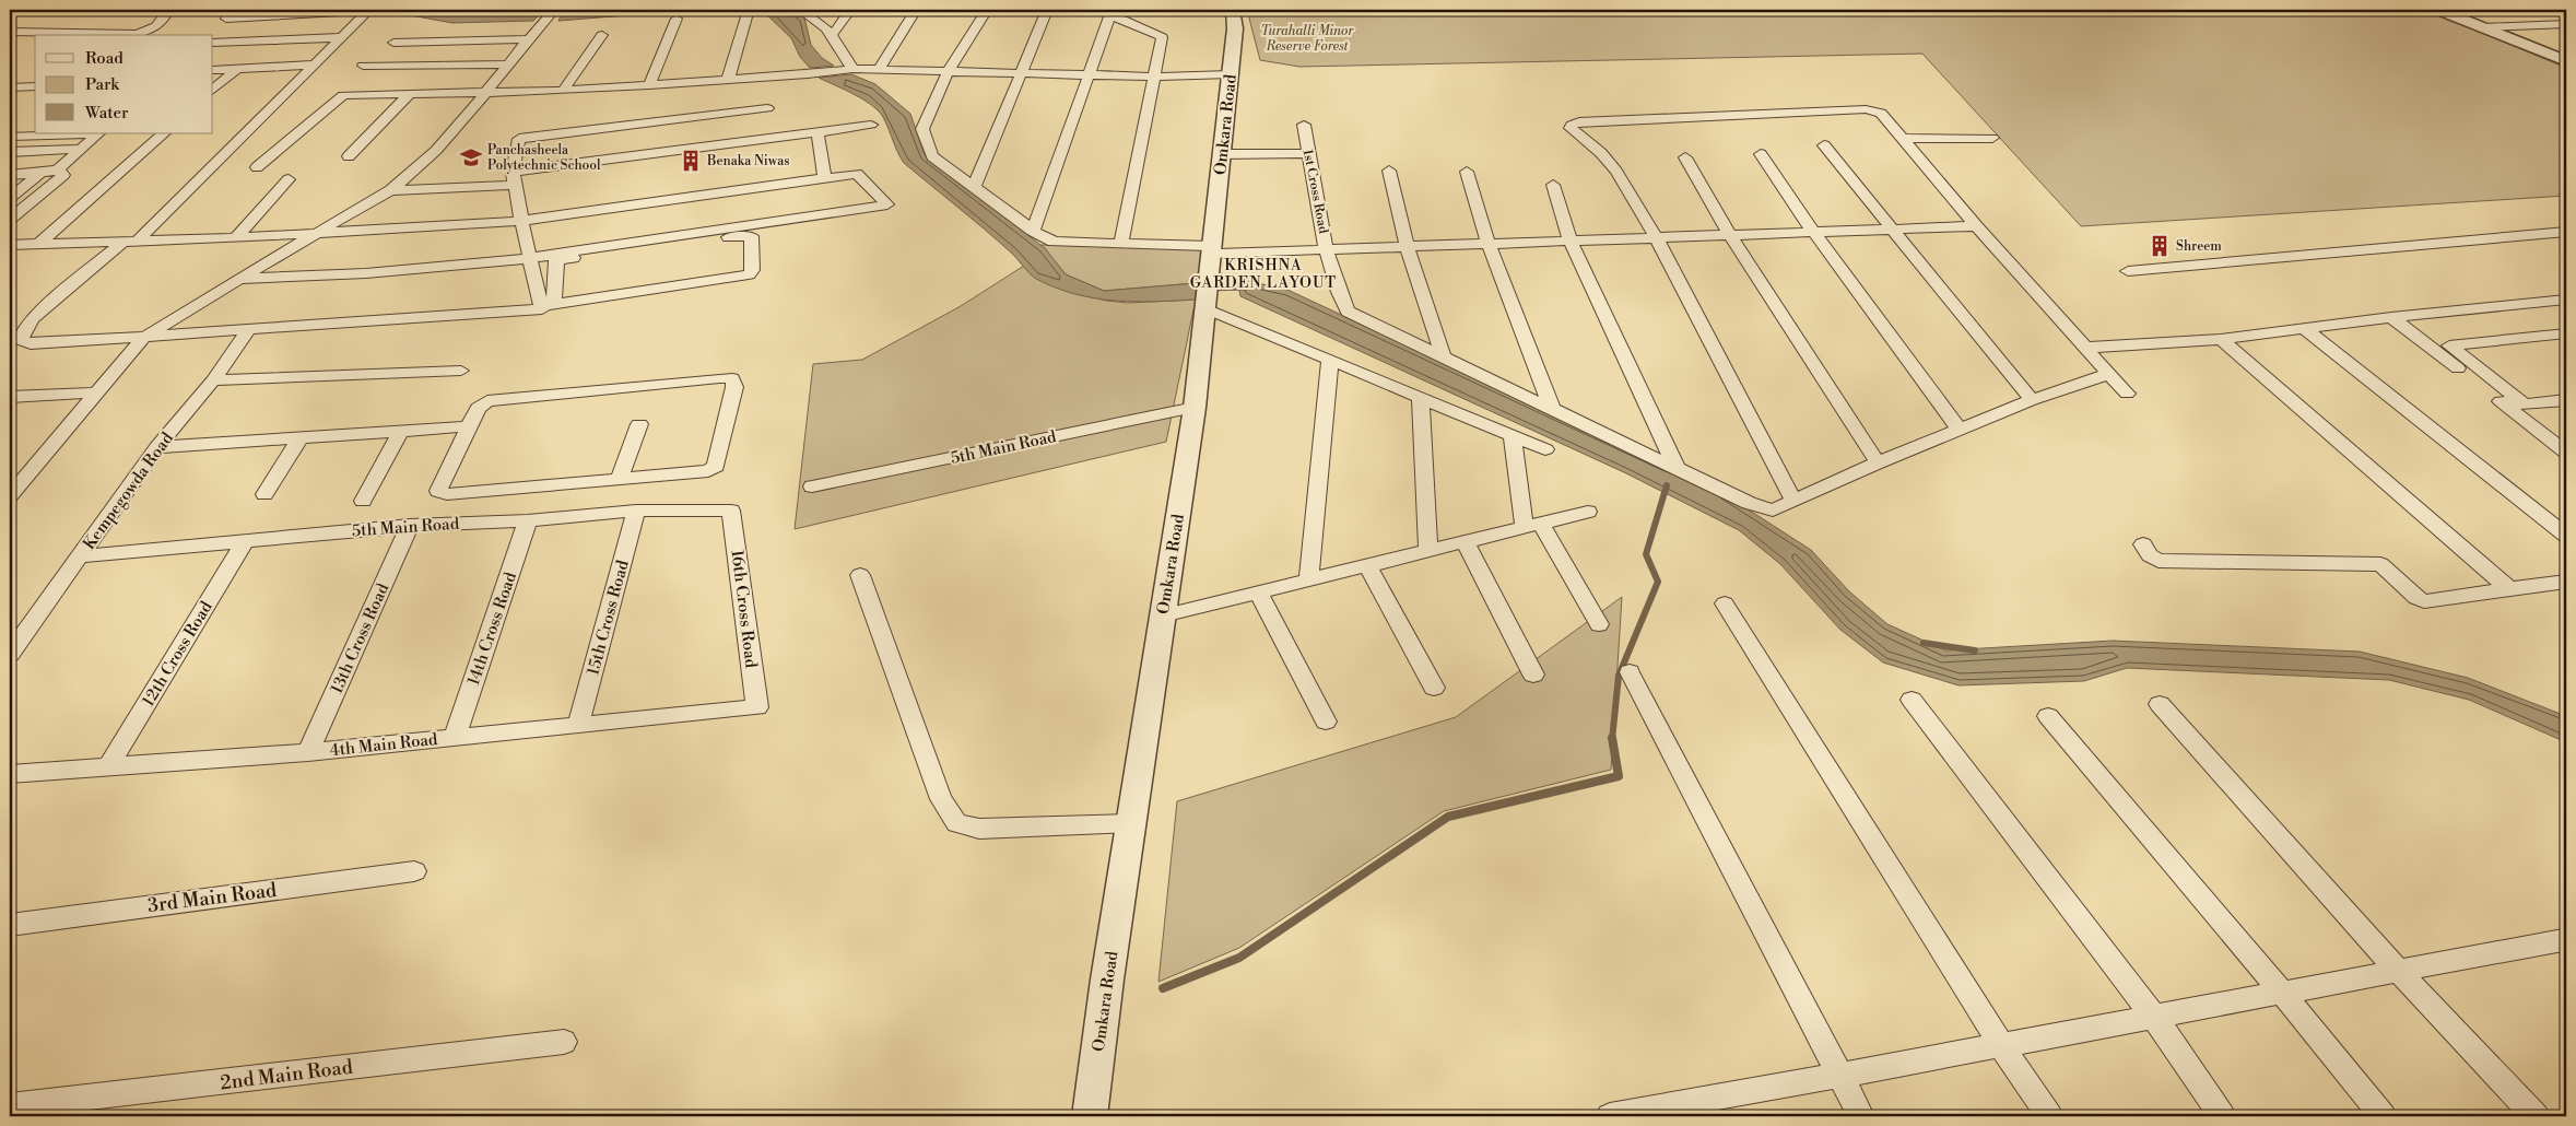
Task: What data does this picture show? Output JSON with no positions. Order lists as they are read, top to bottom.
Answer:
{
  "streets": {
    "street": [
      "Omkara Road",
      "1st Cross Road",
      "5th Main Road",
      "Kempegowda Road",
      "16th Cross Road",
      "15th Cross Road",
      "14th Cross Road",
      "13th Cross Road",
      "12th Cross Road",
      "4th Main Road",
      "3rd Main Road",
      "2nd Main Road"
    ]
  },
  "crossings": [
    ["Omkara Road", "5th Main Road"],
    ["5th Main Road", "Kempegowda Road"],
    ["5th Main Road", "16th Cross Road"],
    ["5th Main Road", "15th Cross Road"],
    ["5th Main Road", "14th Cross Road"],
    ["5th Main Road", "13th Cross Road"],
    ["5th Main Road", "12th Cross Road"],
    ["16th Cross Road", "4th Main Road"],
    ["15th Cross Road", "4th Main Road"],
    ["14th Cross Road", "4th Main Road"],
    ["13th Cross Road", "4th Main Road"],
    ["12th Cross Road", "4th Main Road"]
  ],
  "districts": ["KRISHNA GARDEN LAYOUT"],
  "parks": ["Turahalli Minor Reserve Forest"],
  "places": {
    "school or university": ["Panchasheela Polytechnic School"],
    "building": ["Benaka Niwas", "Shreem"]
  },
  "legend": ["Road", "Park", "Water"]
}
